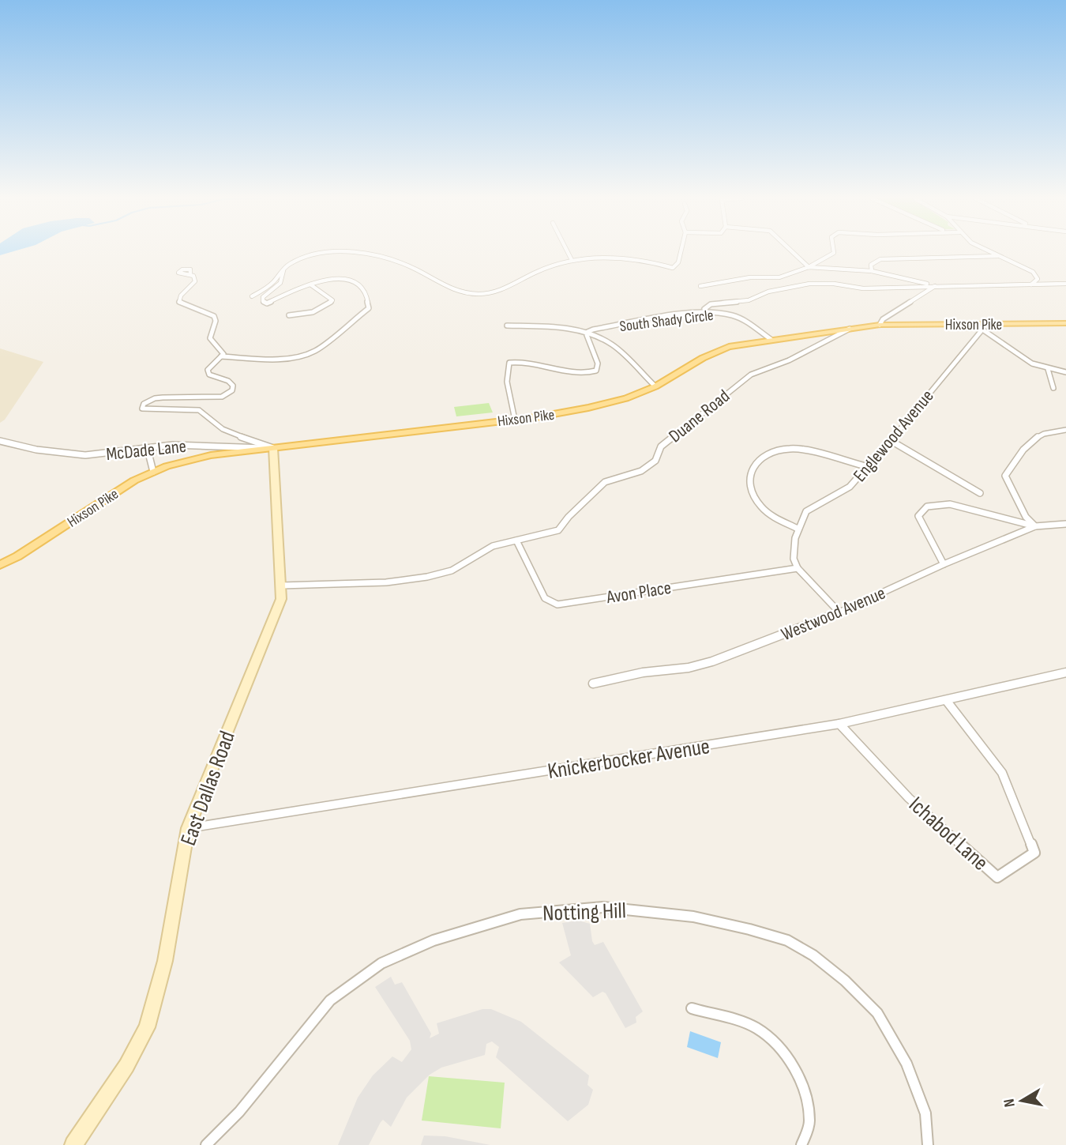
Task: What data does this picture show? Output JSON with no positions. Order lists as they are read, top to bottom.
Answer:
{
  "streets": {
    "main road": ["Hixson Pike"],
    "street": [
      "South Shady Circle",
      "Duane Road",
      "Englewood Avenue",
      "McDade Lane",
      "Avon Place",
      "Westwood Avenue",
      "Knickerbocker Avenue",
      "East Dallas Road",
      "Ichabod Lane",
      "Notting Hill"
    ]
  },
  "crossings": [
    ["South Shady Circle", "Hixson Pike"],
    ["Hixson Pike", "Duane Road"],
    ["Hixson Pike", "McDade Lane"],
    ["Hixson Pike", "East Dallas Road"],
    ["Duane Road", "Avon Place"],
    ["Duane Road", "East Dallas Road"],
    ["Englewood Avenue", "Avon Place"],
    ["McDade Lane", "East Dallas Road"],
    ["Knickerbocker Avenue", "East Dallas Road"],
    ["Knickerbocker Avenue", "Ichabod Lane"]
  ],
  "north": "left"
}
